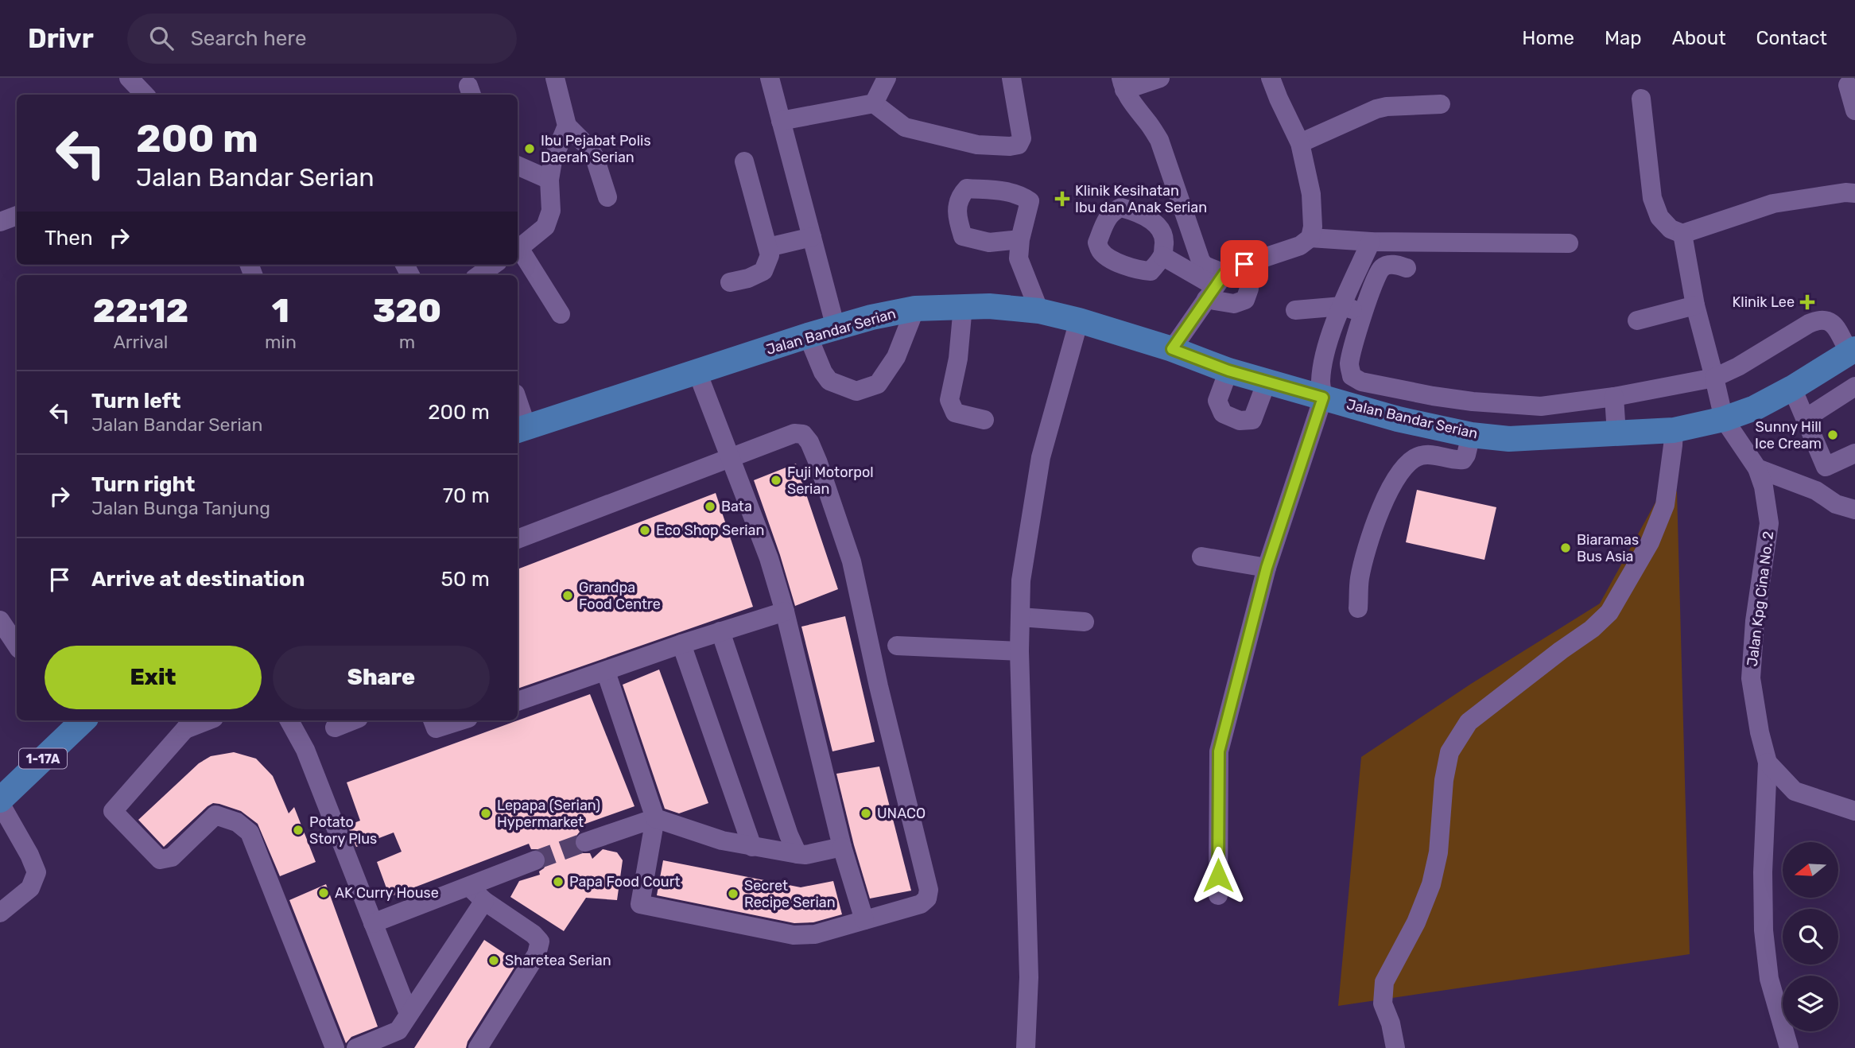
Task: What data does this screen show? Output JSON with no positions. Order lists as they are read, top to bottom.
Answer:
{
  "streets": {
    "main road": ["Jalan Bandar Serian", "1-17A"],
    "street": ["Jalan Kpg Cina No. 2"]
  },
  "crossings": [
    ["Jalan Bandar Serian", "Jalan Kpg Cina No. 2"]
  ],
  "places": {
    "other": [
      "Ibu Pejabat Polis Daerah Serian",
      "Sunny Hill Ice Cream",
      "Fuji Motorpol Serian",
      "Bata",
      "Eco Shop Serian",
      "Biaramas Bus Asia",
      "Grandpa Food Centre",
      "Lepapa (Serian) Hypermarket",
      "UNACO",
      "Potato Story Plus",
      "Papa Food Court",
      "AK Curry House",
      "Secret Recipe Serian",
      "Sharetea Serian"
    ],
    "health": ["Klinik Kesihatan Ibu dan Anak Serian", "Klinik Lee"]
  },
  "north": "left",
  "page": {
    "header": "Drivr",
    "search": "Search here",
    "nav": [
      "Home",
      "Map",
      "About",
      "Contact"
    ],
    "turn": ["200 m", "Jalan Bandar Serian"],
    "then": "Then",
    "eta": [
      "22:12",
      "Arrival",
      "1",
      "min",
      "320",
      "m"
    ],
    "list": [
      {
        "name": "Turn left",
        "note": "Jalan Bandar Serian",
        "value": "200 m"
      },
      {
        "name": "Turn right",
        "note": "Jalan Bunga Tanjung",
        "value": "70 m"
      },
      {
        "name": "Arrive at destination",
        "value": "50 m"
      }
    ],
    "buttons": ["Exit", "Share"]
  }
}
